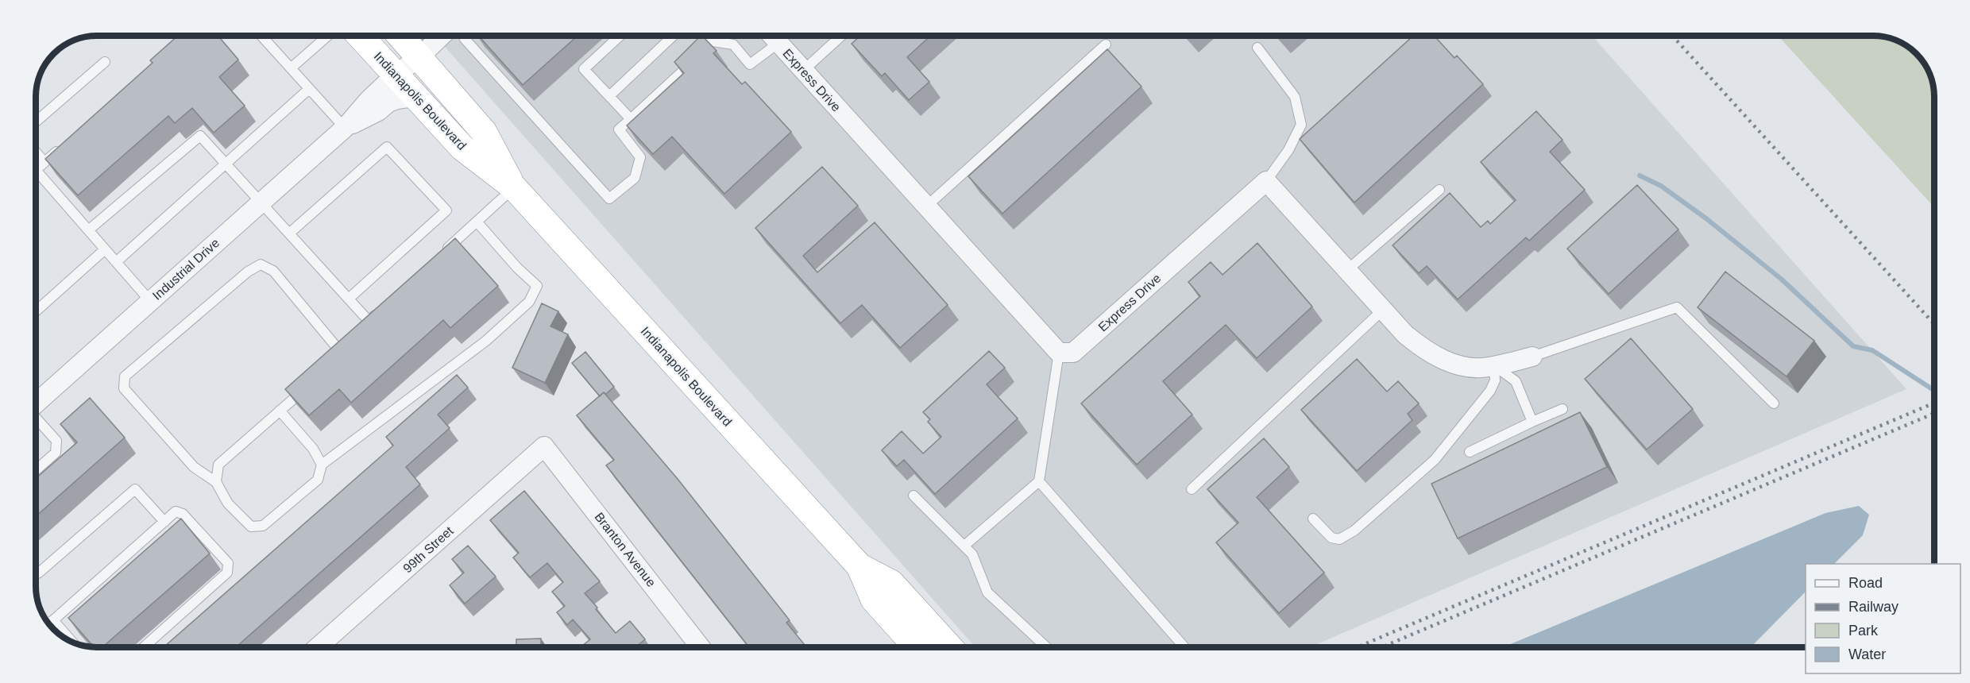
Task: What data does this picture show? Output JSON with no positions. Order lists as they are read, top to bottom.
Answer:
{
  "streets": {
    "highway": ["Indianapolis Boulevard"],
    "street": [
      "Express Drive",
      "Industrial Drive",
      "99th Street",
      "Branton Avenue"
    ]
  },
  "crossings": [
    ["Indianapolis Boulevard", "Industrial Drive"],
    ["99th Street", "Branton Avenue"]
  ],
  "legend": [
    "Road",
    "Railway",
    "Park",
    "Water"
  ]
}
